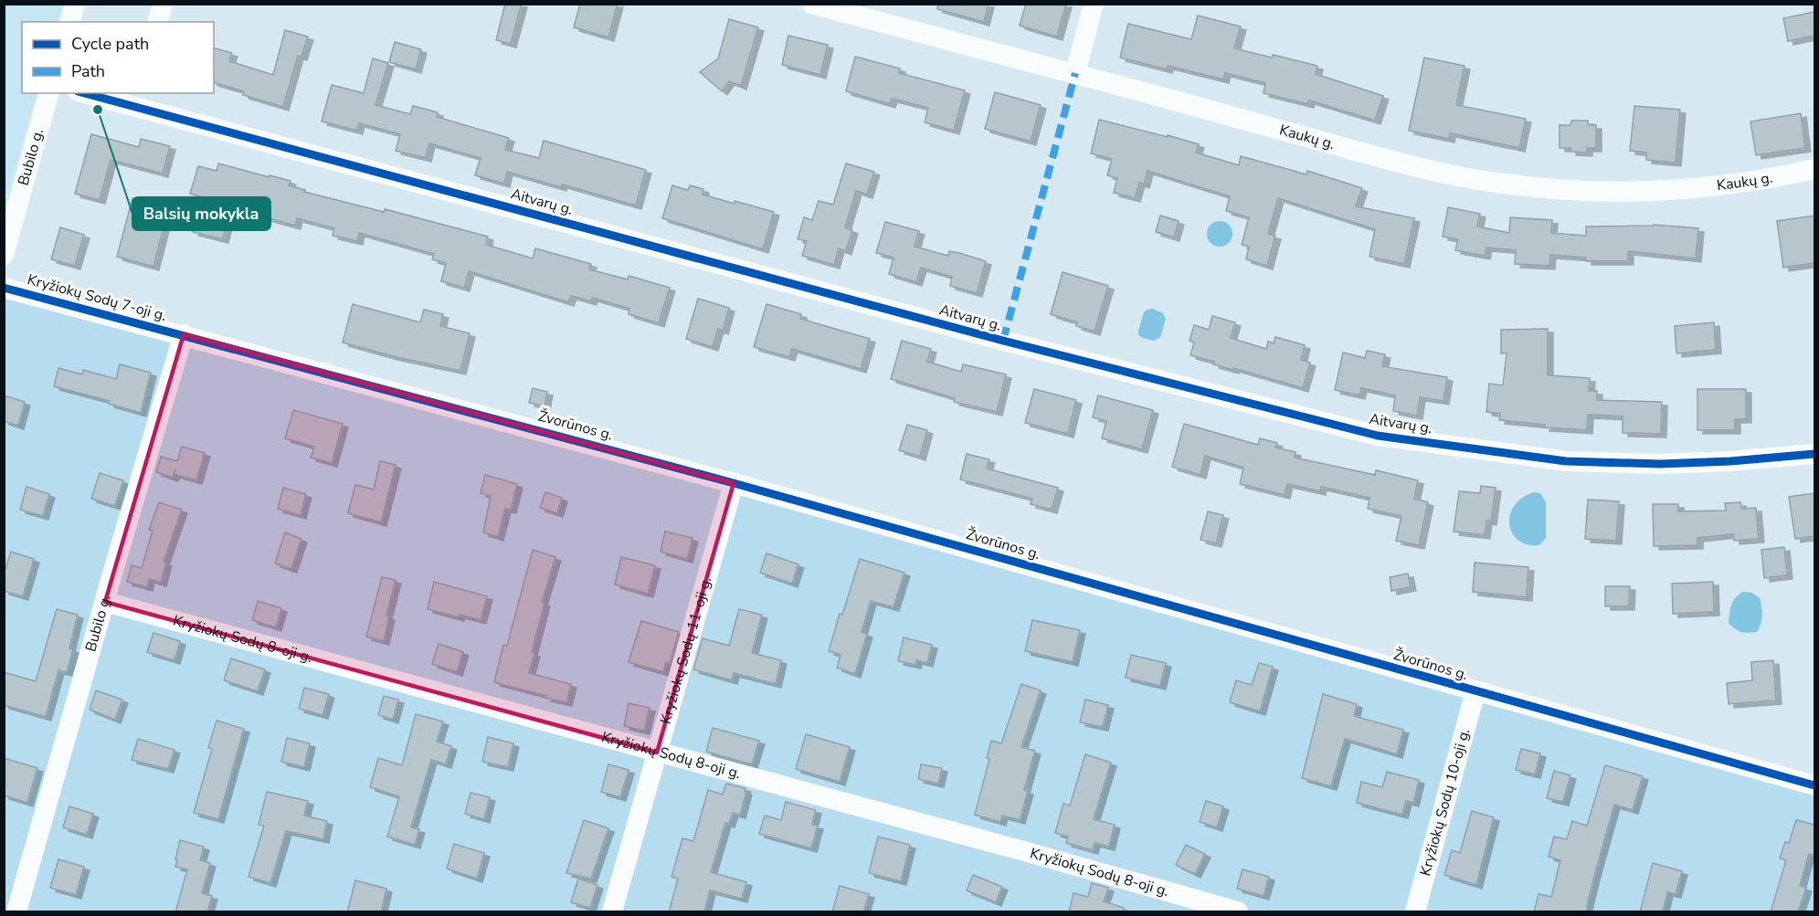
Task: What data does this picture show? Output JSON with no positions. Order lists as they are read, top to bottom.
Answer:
{
  "streets": {
    "street": [
      "Kaukų g.",
      "Bubilo g.",
      "Aitvarų g.",
      "Kryžiokų Sodų 7-oji g.",
      "Žvorūnos g.",
      "Kryžiokų Sodų 8-oji g.",
      "Kryžiokų Sodų 11-oji g.",
      "Kryžiokų Sodų 10-oji g."
    ]
  },
  "crossings": [
    ["Bubilo g.", "Kryžiokų Sodų 7-oji g."],
    ["Bubilo g.", "Žvorūnos g."],
    ["Bubilo g.", "Kryžiokų Sodų 8-oji g."],
    ["Kryžiokų Sodų 7-oji g.", "Žvorūnos g."],
    ["Žvorūnos g.", "Kryžiokų Sodų 11-oji g."],
    ["Žvorūnos g.", "Kryžiokų Sodų 10-oji g."],
    ["Kryžiokų Sodų 8-oji g.", "Kryžiokų Sodų 11-oji g."]
  ],
  "places": ["Balsių mokykla"],
  "legend": ["Cycle path", "Path"]
}
